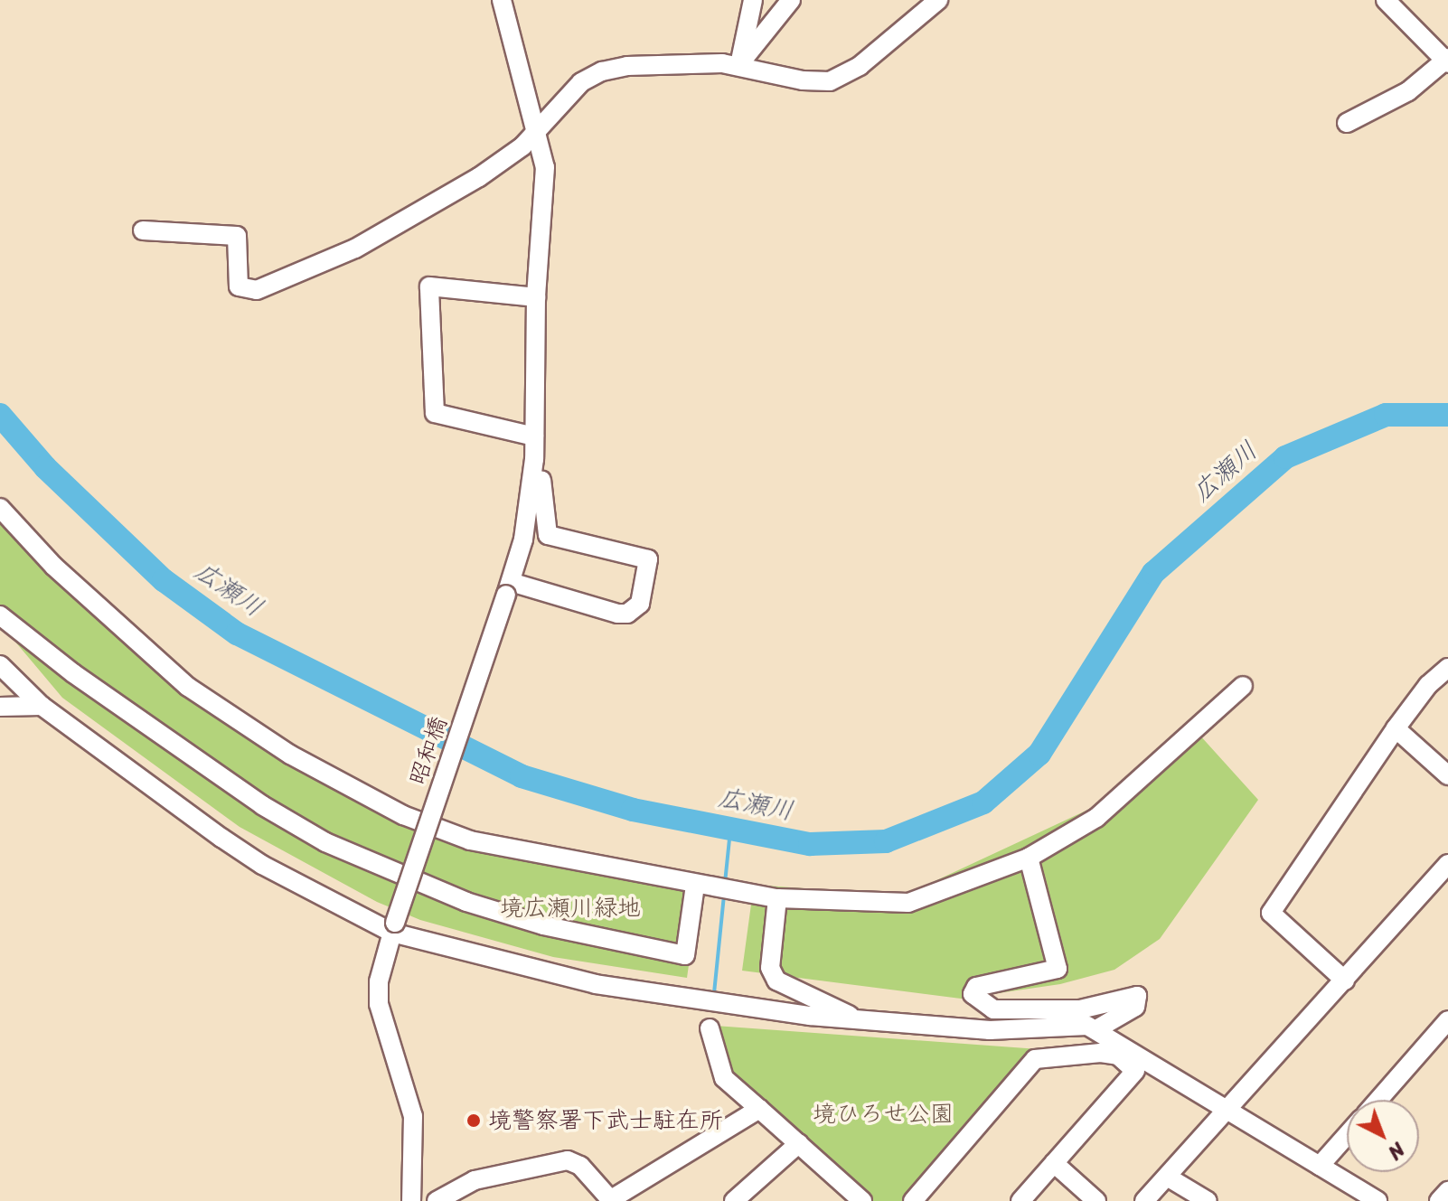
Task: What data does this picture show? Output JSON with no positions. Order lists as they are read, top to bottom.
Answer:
{
  "streets": {
    "street": ["昭和橋"]
  },
  "water": ["広瀬川"],
  "parks": ["境広瀬川緑地", "境ひろせ公園"],
  "places": ["境警察署下武士駐在所"],
  "north": "bottom right"
}
